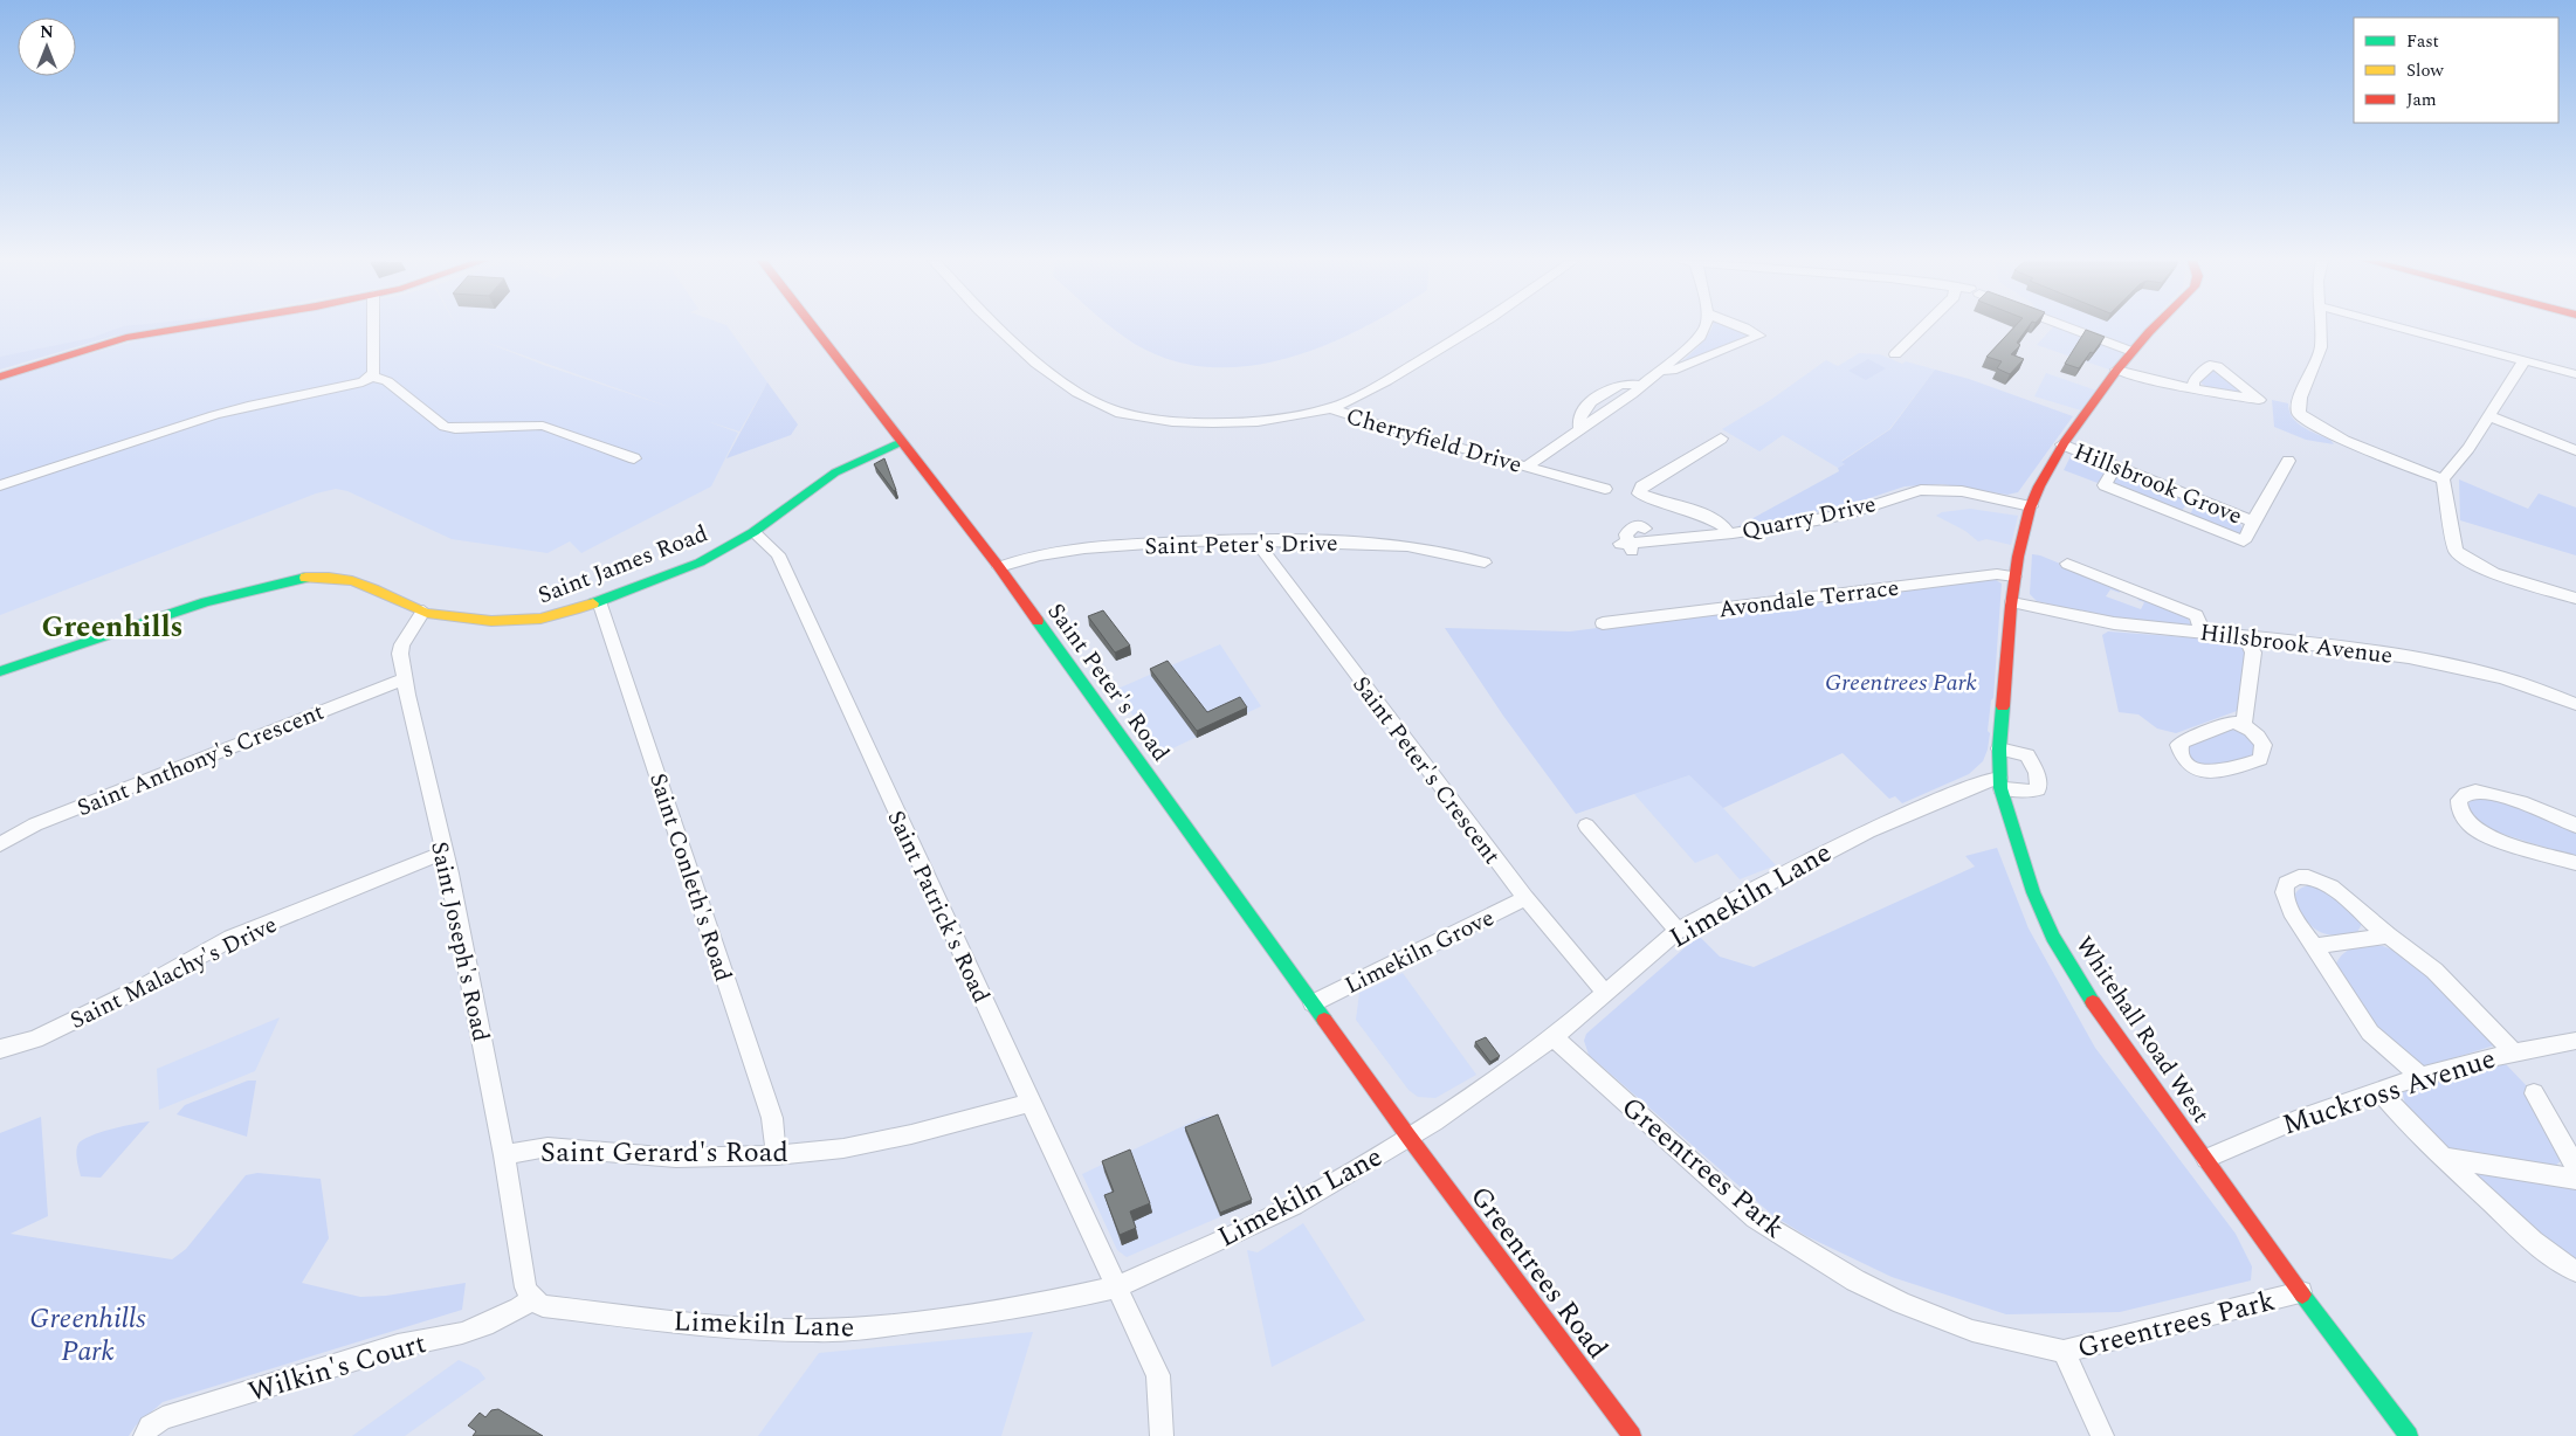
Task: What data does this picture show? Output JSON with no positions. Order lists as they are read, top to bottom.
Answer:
{
  "streets": {
    "street": [
      "Cherryfield Drive",
      "Hillsbrook Grove",
      "Quarry Drive",
      "Saint Peter's Drive",
      "Saint James Road",
      "Avondale Terrace",
      "Hillsbrook Avenue",
      "Saint Peter's Road",
      "Saint Anthony's Crescent",
      "Saint Peter's Crescent",
      "Saint Conleth's Road",
      "Limekiln Lane",
      "Saint Patrick's Road",
      "Saint Joseph's Road",
      "Limekiln Grove",
      "Saint Malachy's Drive",
      "Whitehall Road West",
      "Muckross Avenue",
      "Saint Gerard's Road",
      "Greentrees Park",
      "Greentrees Road",
      "Wilkin's Court"
    ]
  },
  "crossings": [
    ["Hillsbrook Grove", "Whitehall Road West"],
    ["Quarry Drive", "Whitehall Road West"],
    ["Saint Peter's Drive", "Saint Peter's Road"],
    ["Saint Peter's Drive", "Saint Peter's Crescent"],
    ["Saint James Road", "Saint Peter's Road"],
    ["Saint James Road", "Saint Conleth's Road"],
    ["Saint James Road", "Saint Patrick's Road"],
    ["Saint James Road", "Saint Joseph's Road"],
    ["Avondale Terrace", "Whitehall Road West"],
    ["Hillsbrook Avenue", "Whitehall Road West"],
    ["Saint Peter's Road", "Limekiln Lane"],
    ["Saint Peter's Road", "Limekiln Grove"],
    ["Saint Peter's Road", "Greentrees Road"],
    ["Saint Anthony's Crescent", "Saint Joseph's Road"],
    ["Saint Peter's Crescent", "Limekiln Lane"],
    ["Saint Peter's Crescent", "Limekiln Grove"],
    ["Saint Conleth's Road", "Saint Gerard's Road"],
    ["Limekiln Lane", "Saint Patrick's Road"],
    ["Limekiln Lane", "Saint Joseph's Road"],
    ["Limekiln Lane", "Whitehall Road West"],
    ["Limekiln Lane", "Greentrees Park"],
    ["Limekiln Lane", "Greentrees Road"],
    ["Limekiln Lane", "Wilkin's Court"],
    ["Saint Patrick's Road", "Saint Gerard's Road"],
    ["Saint Joseph's Road", "Saint Malachy's Drive"],
    ["Saint Joseph's Road", "Saint Gerard's Road"],
    ["Saint Joseph's Road", "Wilkin's Court"],
    ["Whitehall Road West", "Muckross Avenue"],
    ["Whitehall Road West", "Greentrees Park"]
  ],
  "districts": ["Greenhills"],
  "parks": ["Greentrees Park", "Greenhills Park"],
  "legend": ["Fast", "Slow", "Jam"],
  "north": "top"
}
